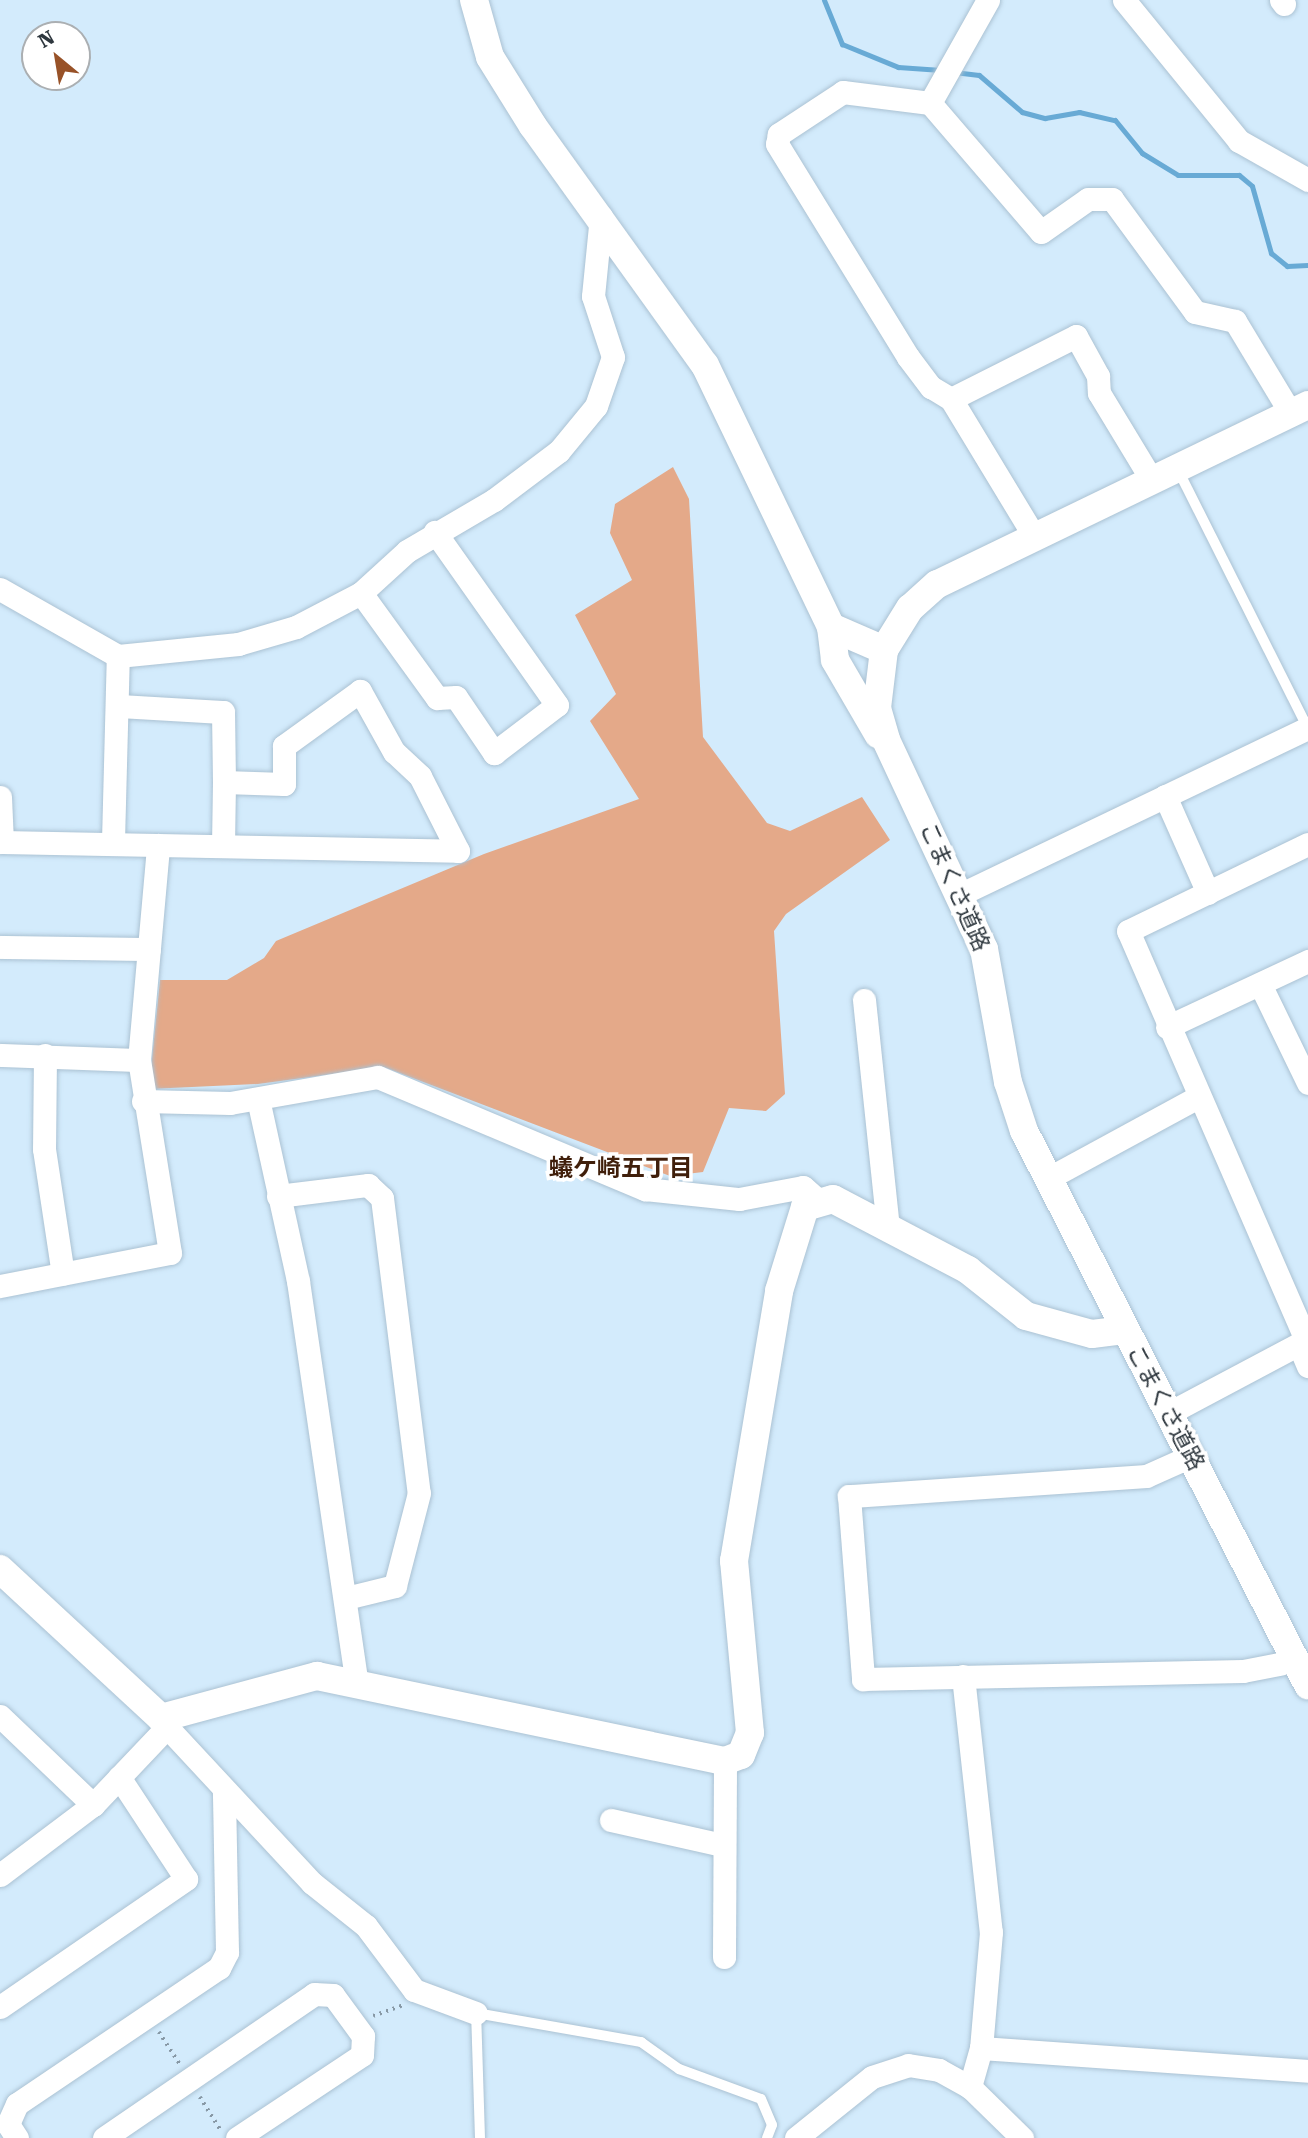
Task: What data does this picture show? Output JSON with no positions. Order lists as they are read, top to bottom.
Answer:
{
  "streets": {
    "street": ["こまくさ道路"]
  },
  "districts": ["蟻ケ崎五丁目"],
  "north": "top left"
}
